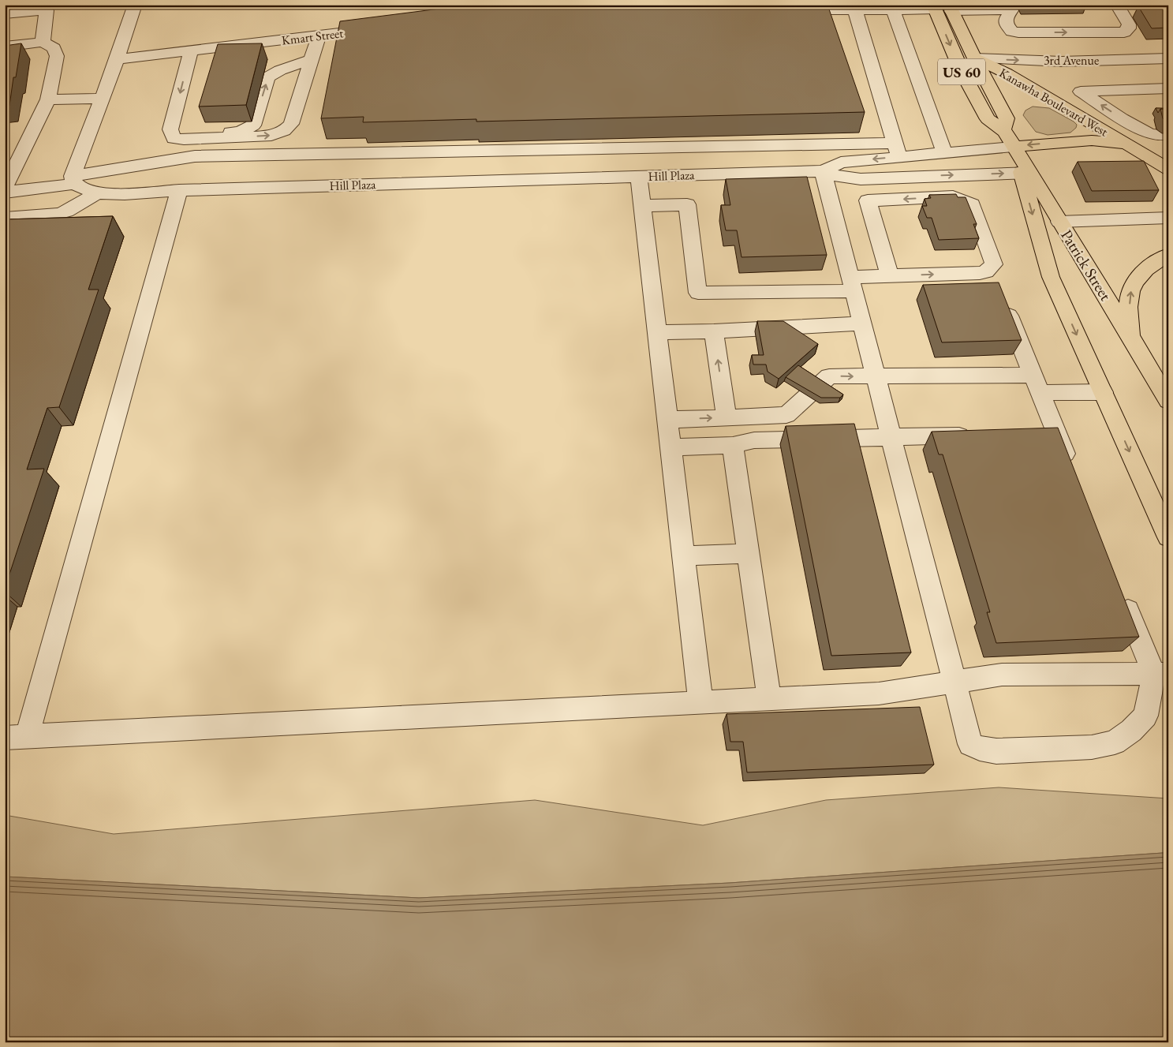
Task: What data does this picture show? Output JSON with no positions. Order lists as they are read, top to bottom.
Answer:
{
  "streets": {
    "main road": ["US 60", "Kanawha Boulevard West", "Patrick Street"],
    "street": ["Kmart Street", "3rd Avenue", "Hill Plaza"]
  },
  "crossings": [
    ["3rd Avenue", "Kanawha Boulevard West"],
    ["3rd Avenue", "Patrick Street"],
    ["Kanawha Boulevard West", "Hill Plaza"],
    ["Kanawha Boulevard West", "Patrick Street"],
    ["Hill Plaza", "Patrick Street"]
  ]
}
